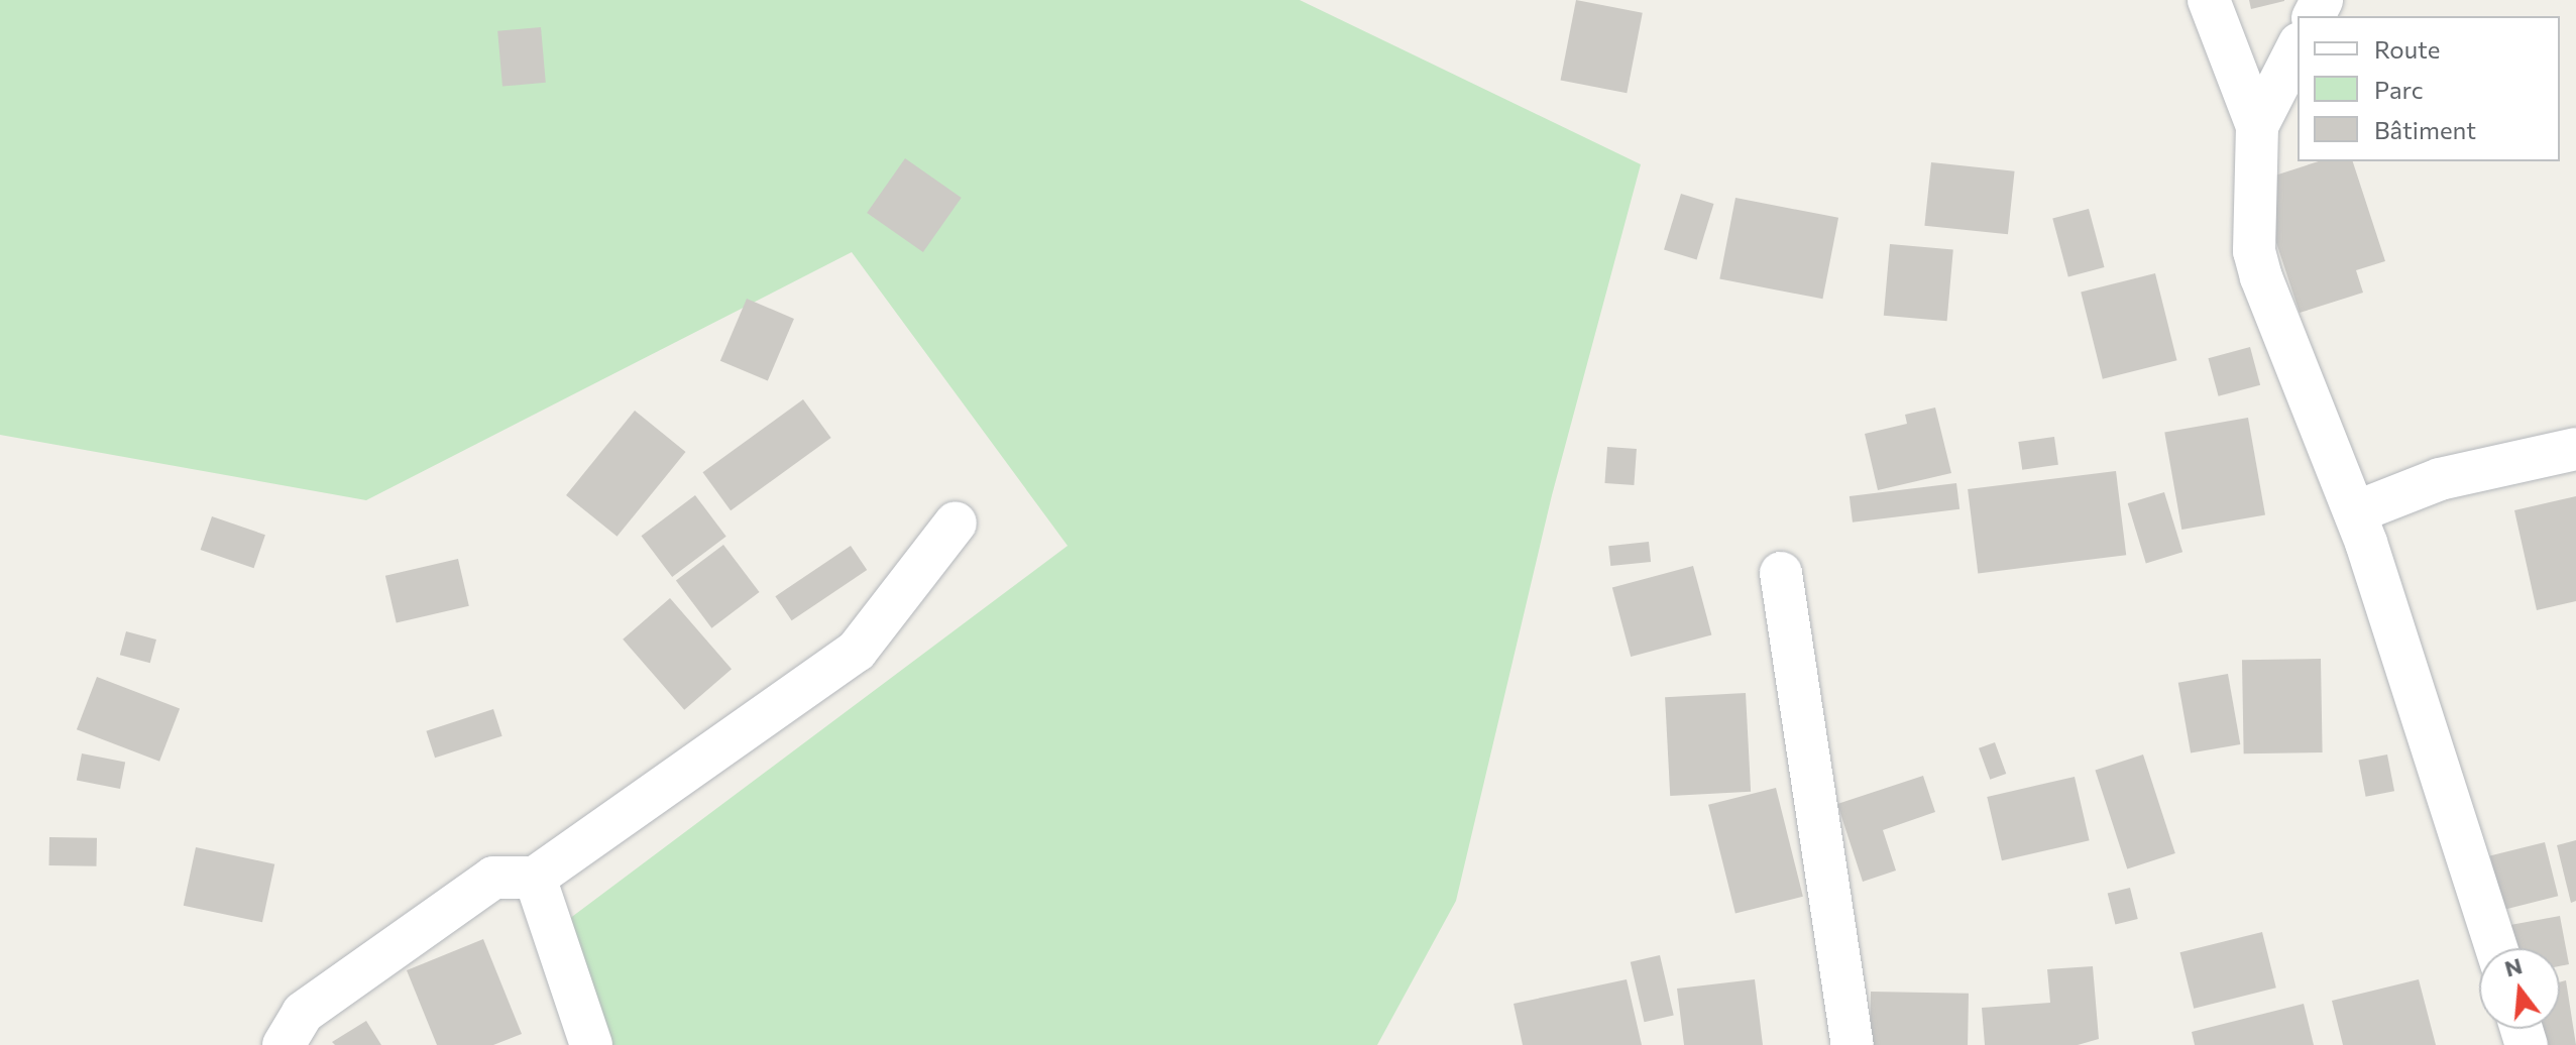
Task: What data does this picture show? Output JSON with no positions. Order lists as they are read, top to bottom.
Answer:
{
  "legend": ["Route", "Parc", "Bâtiment"],
  "north": "top"
}
